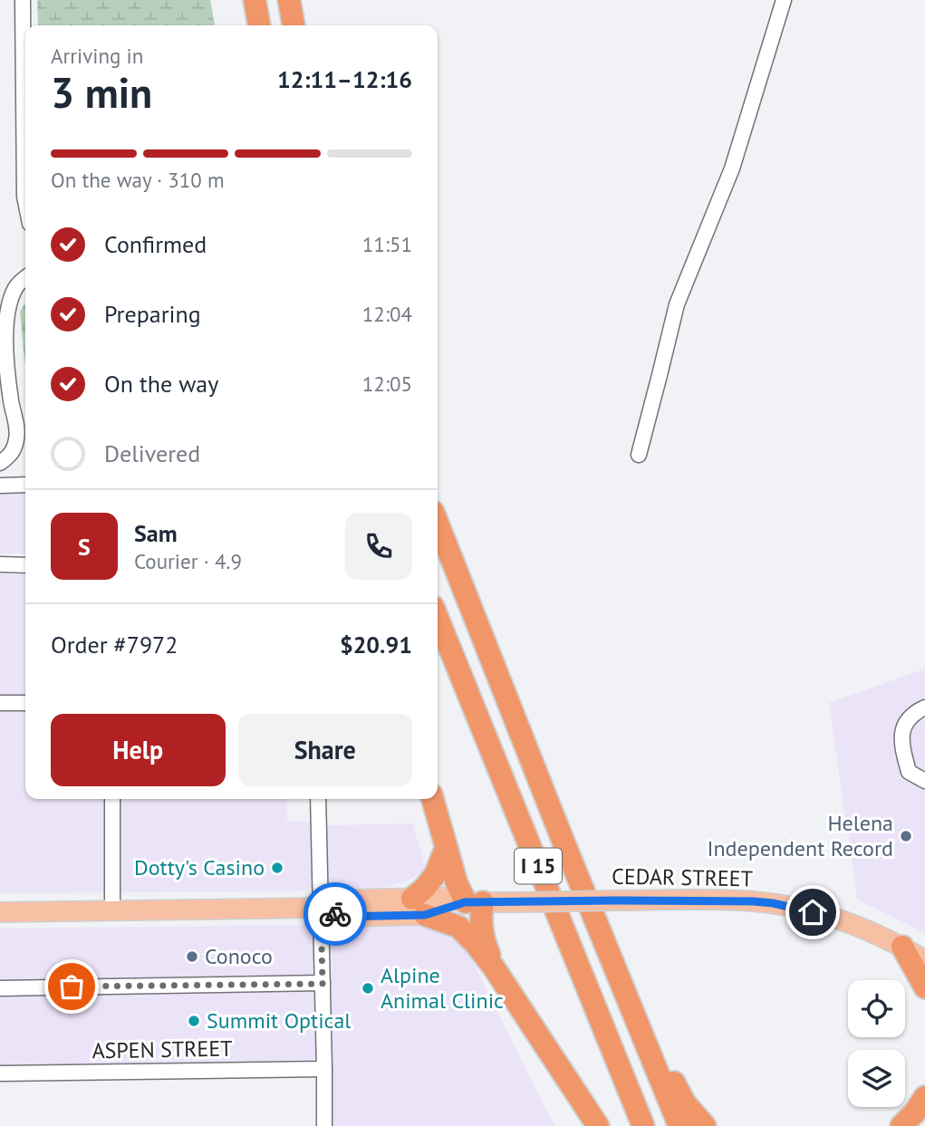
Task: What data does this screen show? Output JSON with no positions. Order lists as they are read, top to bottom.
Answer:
{
  "streets": {
    "highway": ["I 15"],
    "main road": ["CEDAR STREET"],
    "street": ["ASPEN STREET"]
  },
  "places": [
    "Helena Independent Record",
    "Dotty's Casino",
    "Conoco",
    "Alpine Animal Clinic",
    "Summit Optical"
  ],
  "page": {
    "heading": ["3 min", "Arriving in", "12:11–12:16"],
    "panel": [
      "Sam",
      "Courier · 4.9",
      "Order #7972",
      "$20.91"
    ],
    "bar": "On the way · 310 m",
    "list": [
      ["Confirmed", "11:51"],
      ["Preparing", "12:04"],
      ["On the way", "12:05"],
      "Delivered"
    ],
    "round": "S",
    "buttons": ["Help", "Share"]
  }
}
